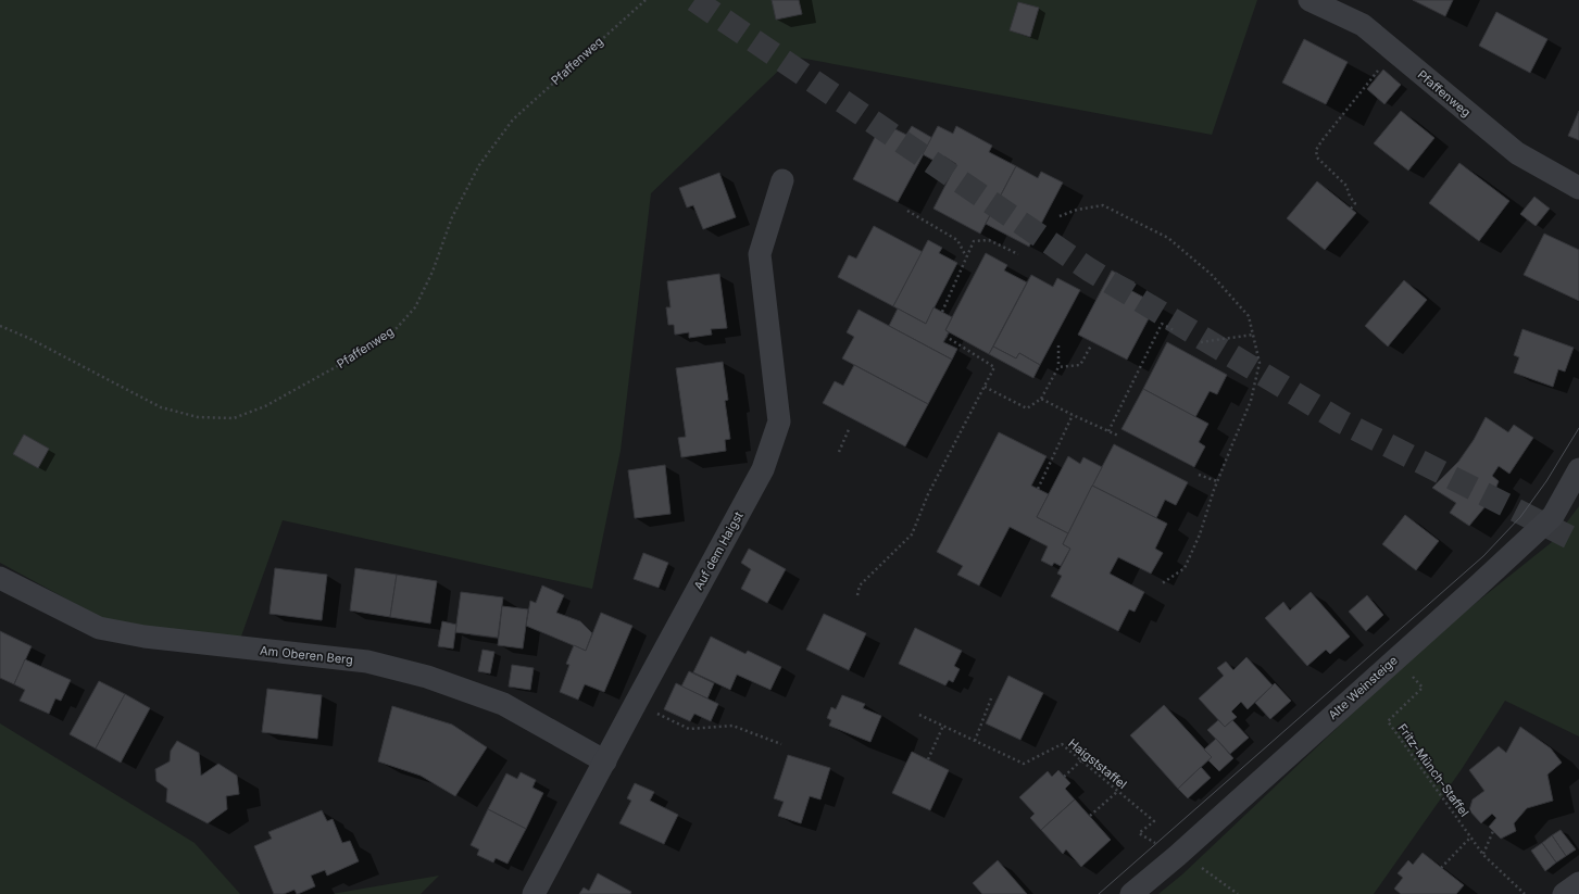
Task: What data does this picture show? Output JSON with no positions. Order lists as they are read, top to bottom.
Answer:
{
  "streets": {
    "street": [
      "Pfaffenweg",
      "Auf dem Haigst",
      "Am Oberen Berg",
      "Alte Weinsteige"
    ],
    "path": ["Haigststaffel", "Fritz-Münch-Staffel"]
  },
  "crossings": [
    ["Auf dem Haigst", "Am Oberen Berg"],
    ["Alte Weinsteige", "Fritz-Münch-Staffel"]
  ]
}
